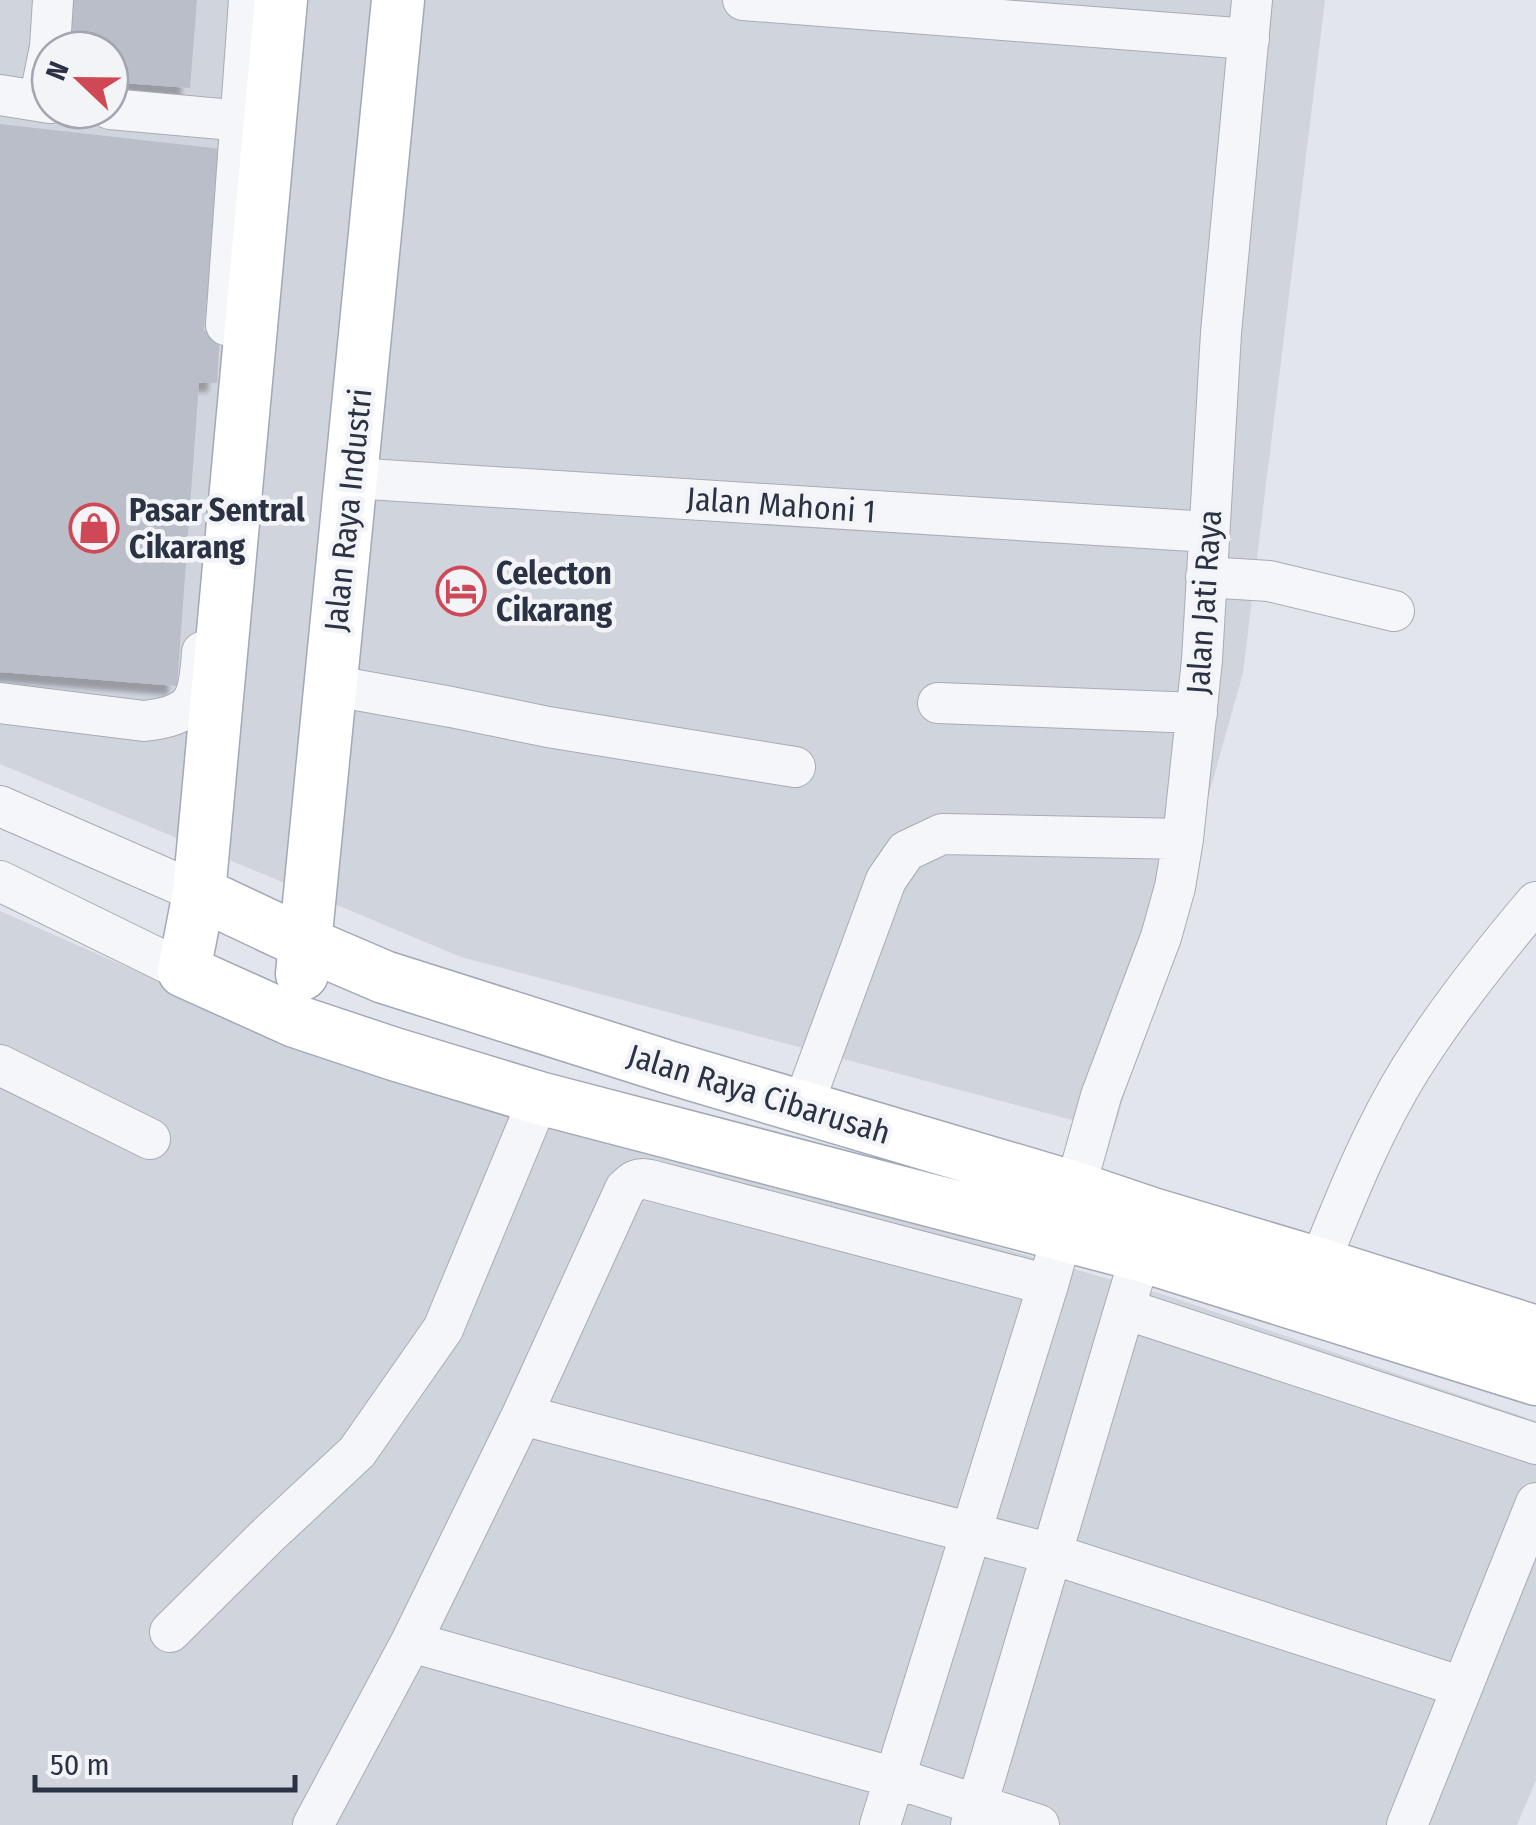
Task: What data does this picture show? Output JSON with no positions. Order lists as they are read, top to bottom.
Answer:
{
  "streets": {
    "main road": ["Jalan Raya Industri", "Jalan Raya Cibarusah"],
    "street": ["Jalan Mahoni 1", "Jalan Jati Raya"]
  },
  "crossings": [
    ["Jalan Mahoni 1", "Jalan Raya Industri"],
    ["Jalan Mahoni 1", "Jalan Jati Raya"],
    ["Jalan Raya Industri", "Jalan Raya Cibarusah"],
    ["Jalan Jati Raya", "Jalan Raya Cibarusah"]
  ],
  "places": {
    "shop": ["Pasar Sentral Cikarang"],
    "hotel": ["Celecton Cikarang"]
  },
  "scale_bar": "50 m",
  "north": "left"
}
